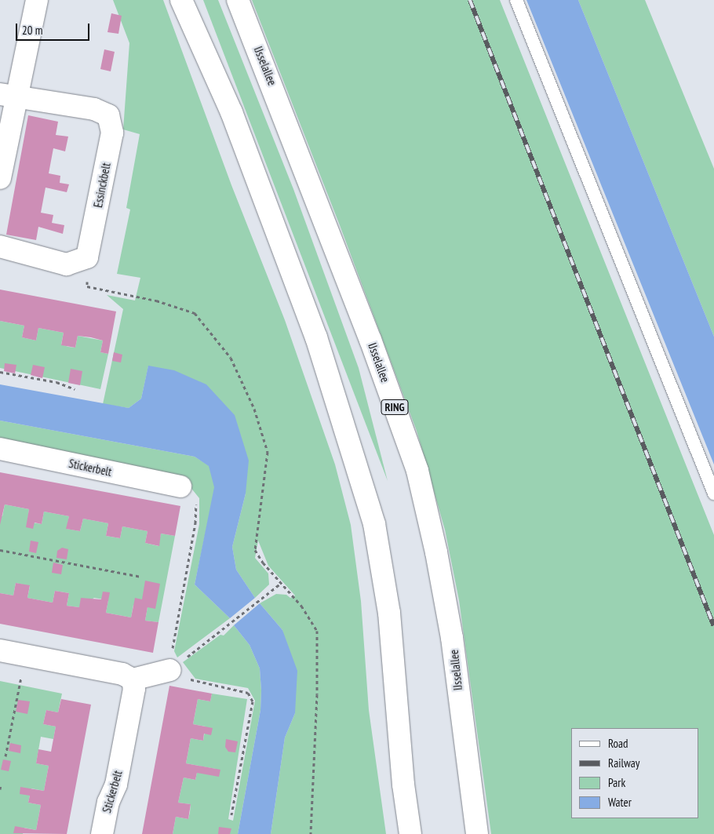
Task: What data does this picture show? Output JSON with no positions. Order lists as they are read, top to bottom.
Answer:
{
  "streets": {
    "main road": [
      "IJsselallee",
      "Essinckbelt",
      "RING",
      "Stickerbelt"
    ]
  },
  "legend": [
    "Road",
    "Railway",
    "Park",
    "Water"
  ],
  "scale_bar": "20 m"
}
